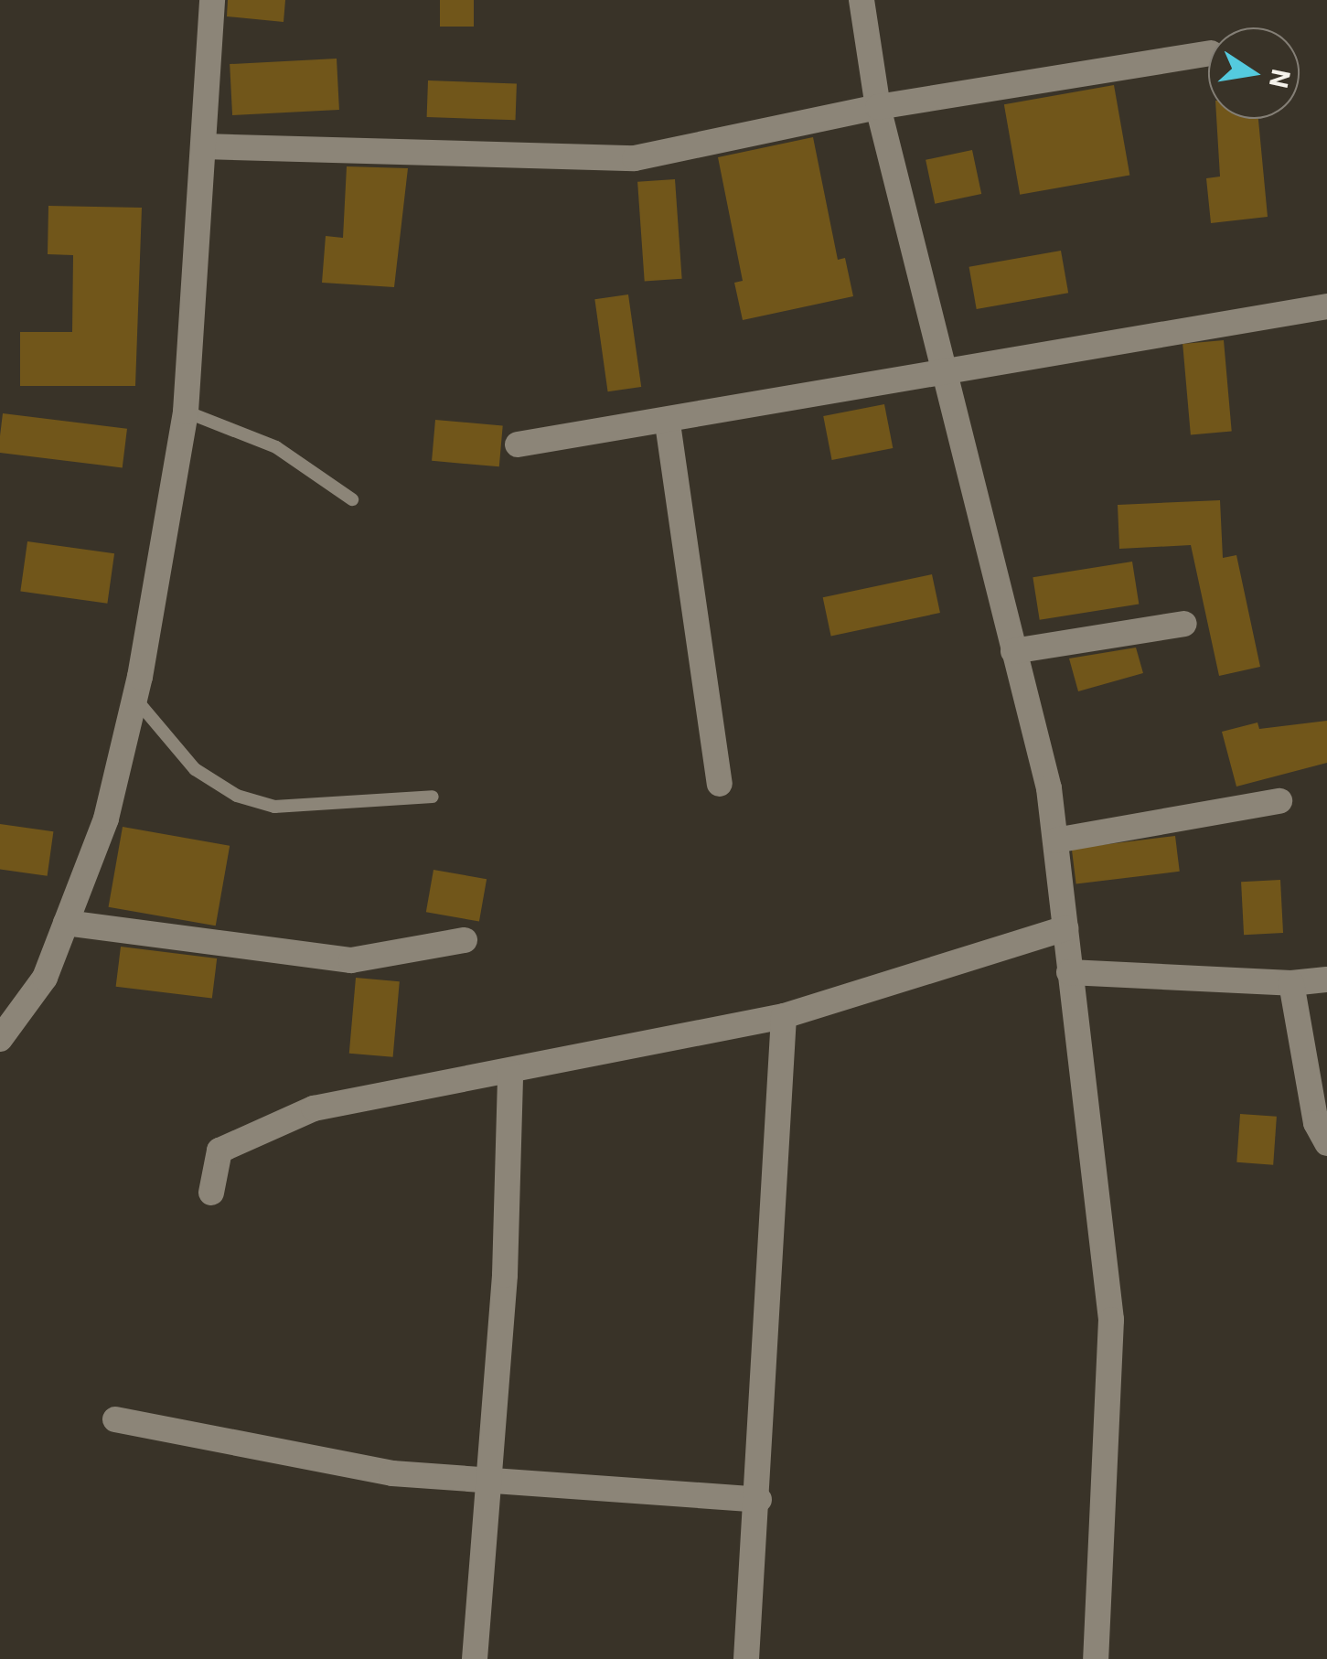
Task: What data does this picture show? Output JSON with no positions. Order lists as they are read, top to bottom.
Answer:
{
  "north": "right"
}
